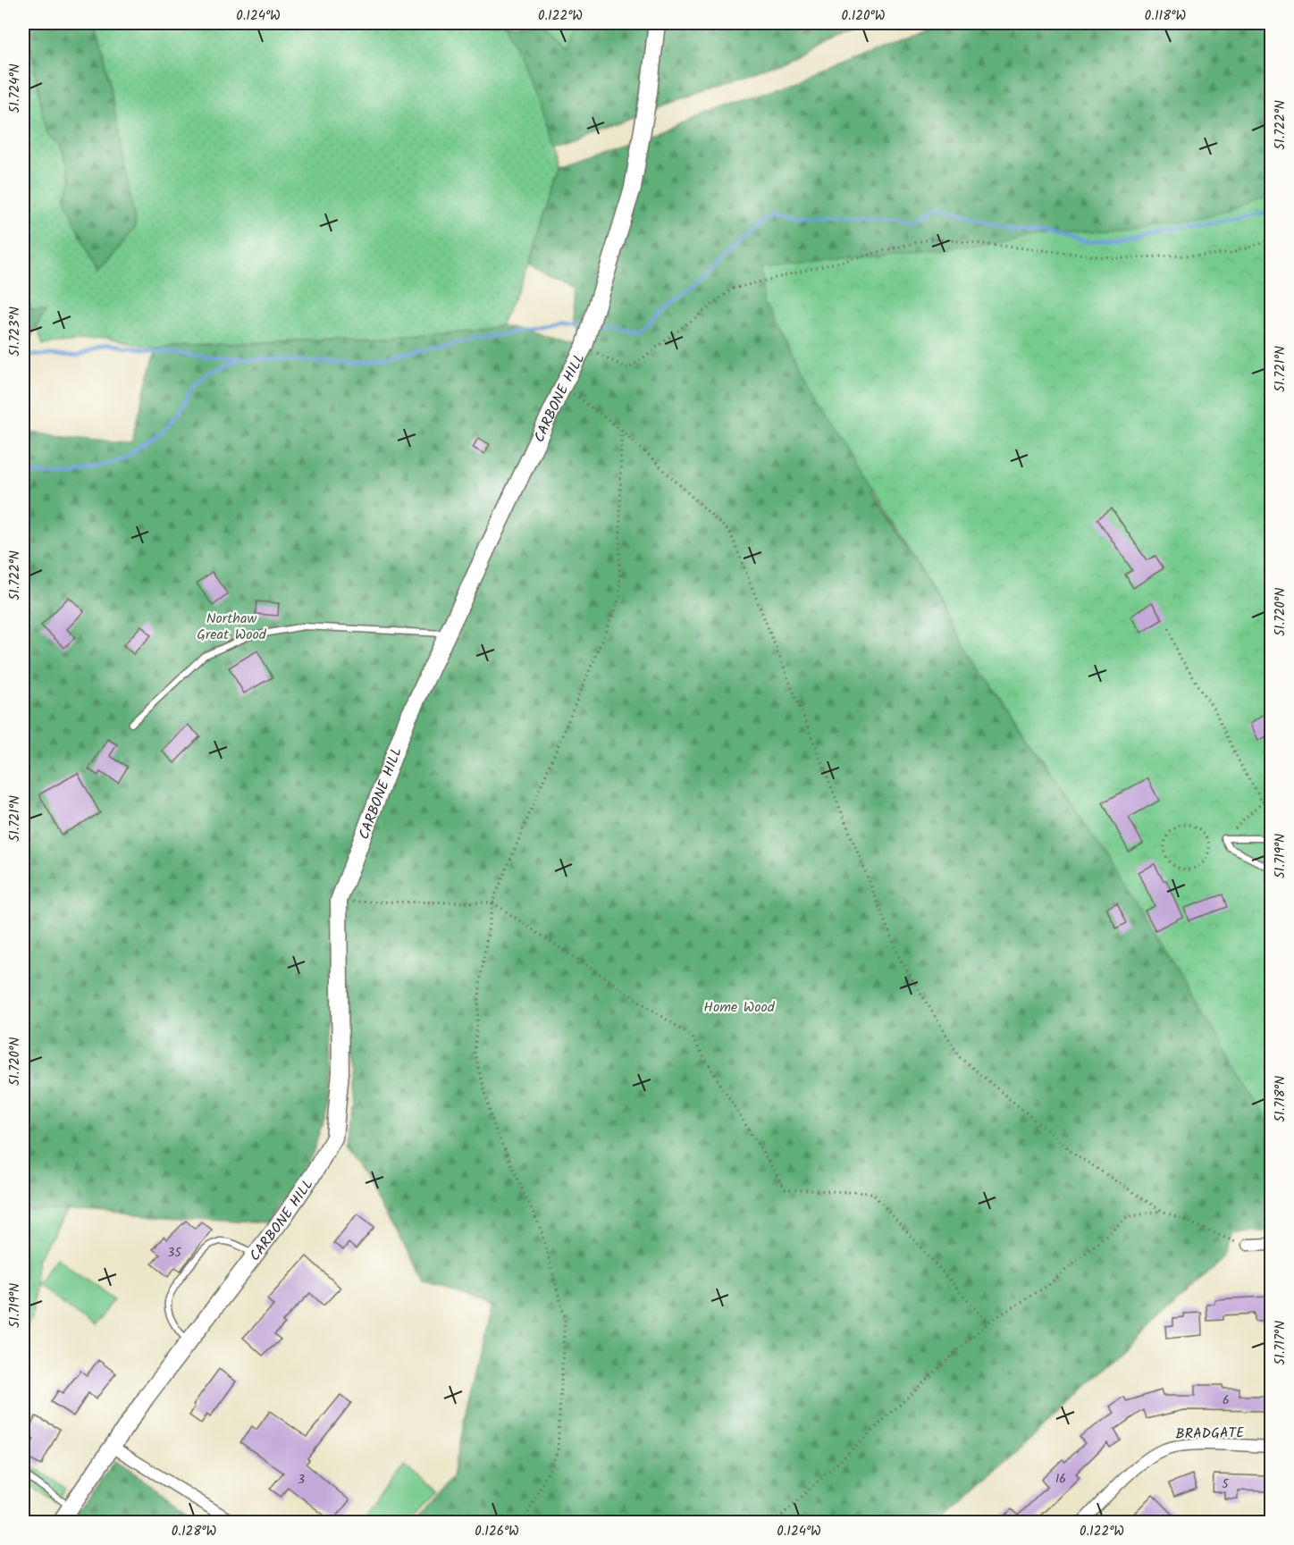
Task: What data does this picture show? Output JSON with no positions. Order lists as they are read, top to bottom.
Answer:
{
  "streets": {
    "street": ["CARBONE HILL", "BRADGATE"]
  },
  "parks": ["Northaw Great Wood", "Home Wood"],
  "house_numbers": [
    "35",
    "6",
    "16",
    "3",
    "5"
  ],
  "coordinates": [
    "0.124°W",
    "0.122°W",
    "0.120°W",
    "0.118°W",
    "51.724°N",
    "51.722°N",
    "51.723°N",
    "51.721°N",
    "51.720°N",
    "51.719°N",
    "51.718°N",
    "51.717°N",
    "0.128°W",
    "0.126°W"
  ]
}
